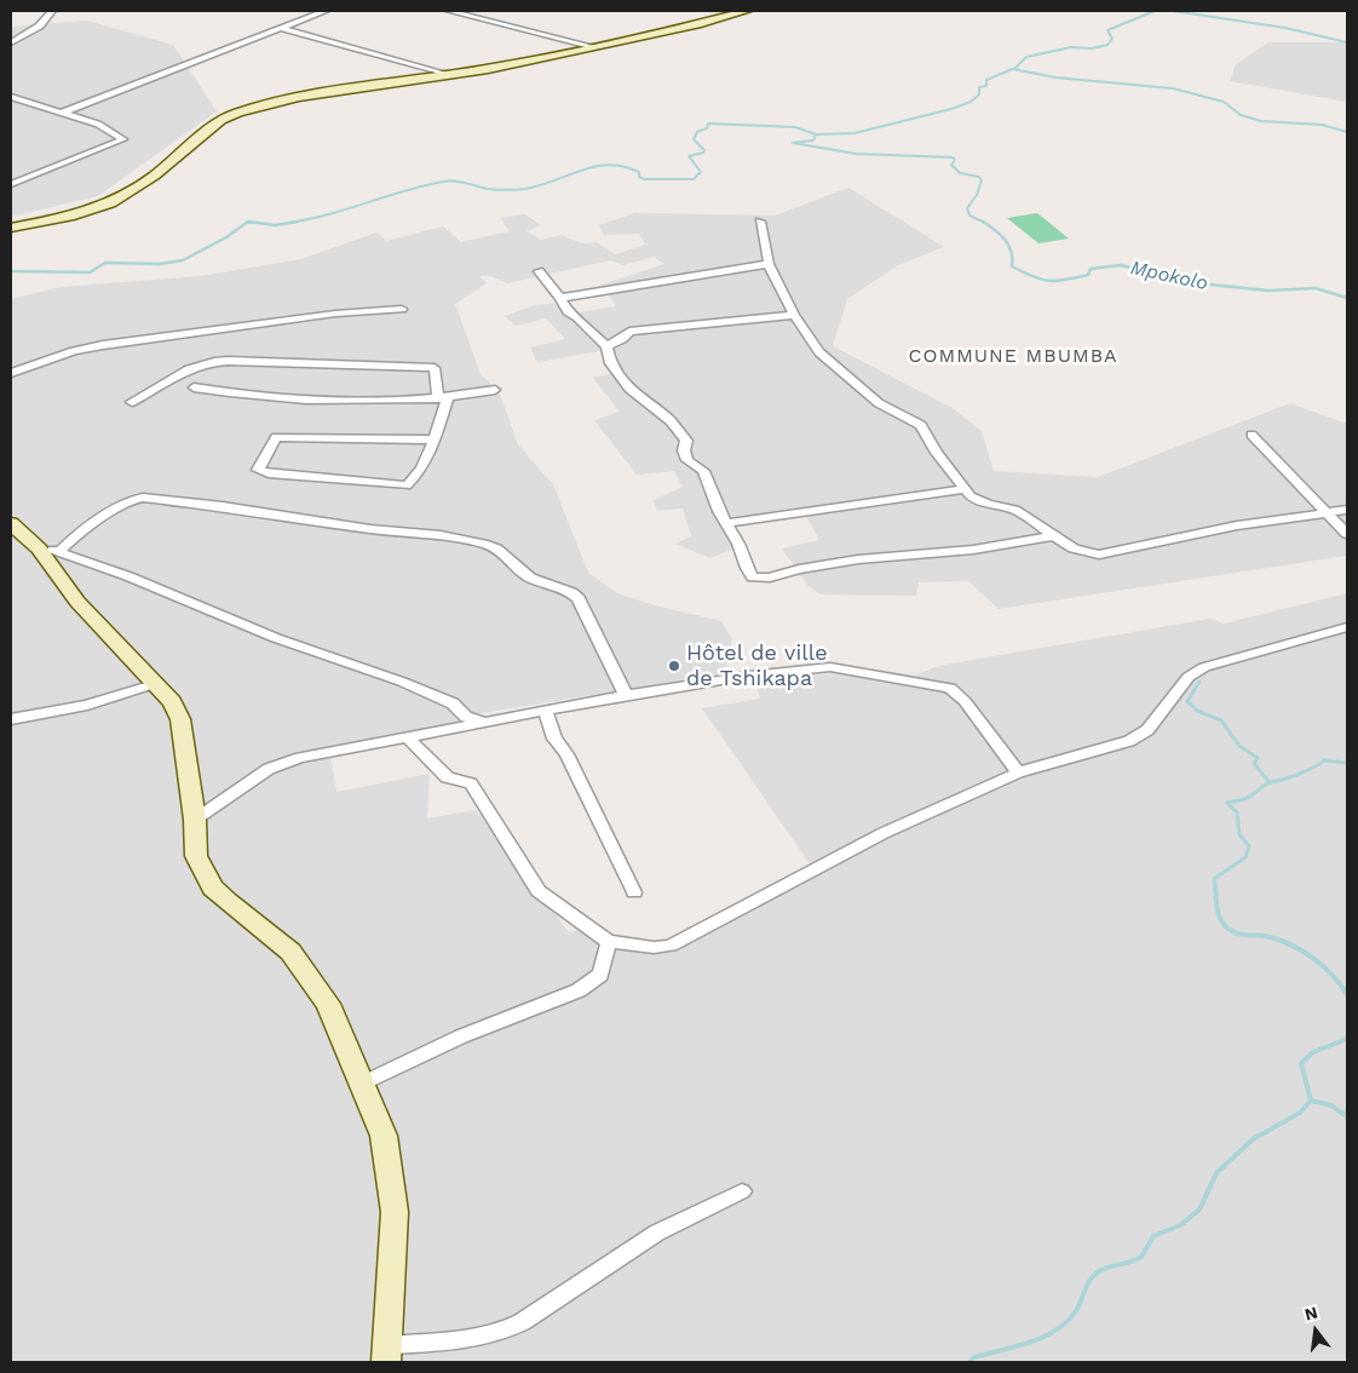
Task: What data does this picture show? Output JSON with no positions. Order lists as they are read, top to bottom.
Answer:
{
  "districts": ["COMMUNE MBUMBA"],
  "water": ["Mpokolo"],
  "places": ["Hôtel de ville de Tshikapa"],
  "north": "top"
}
